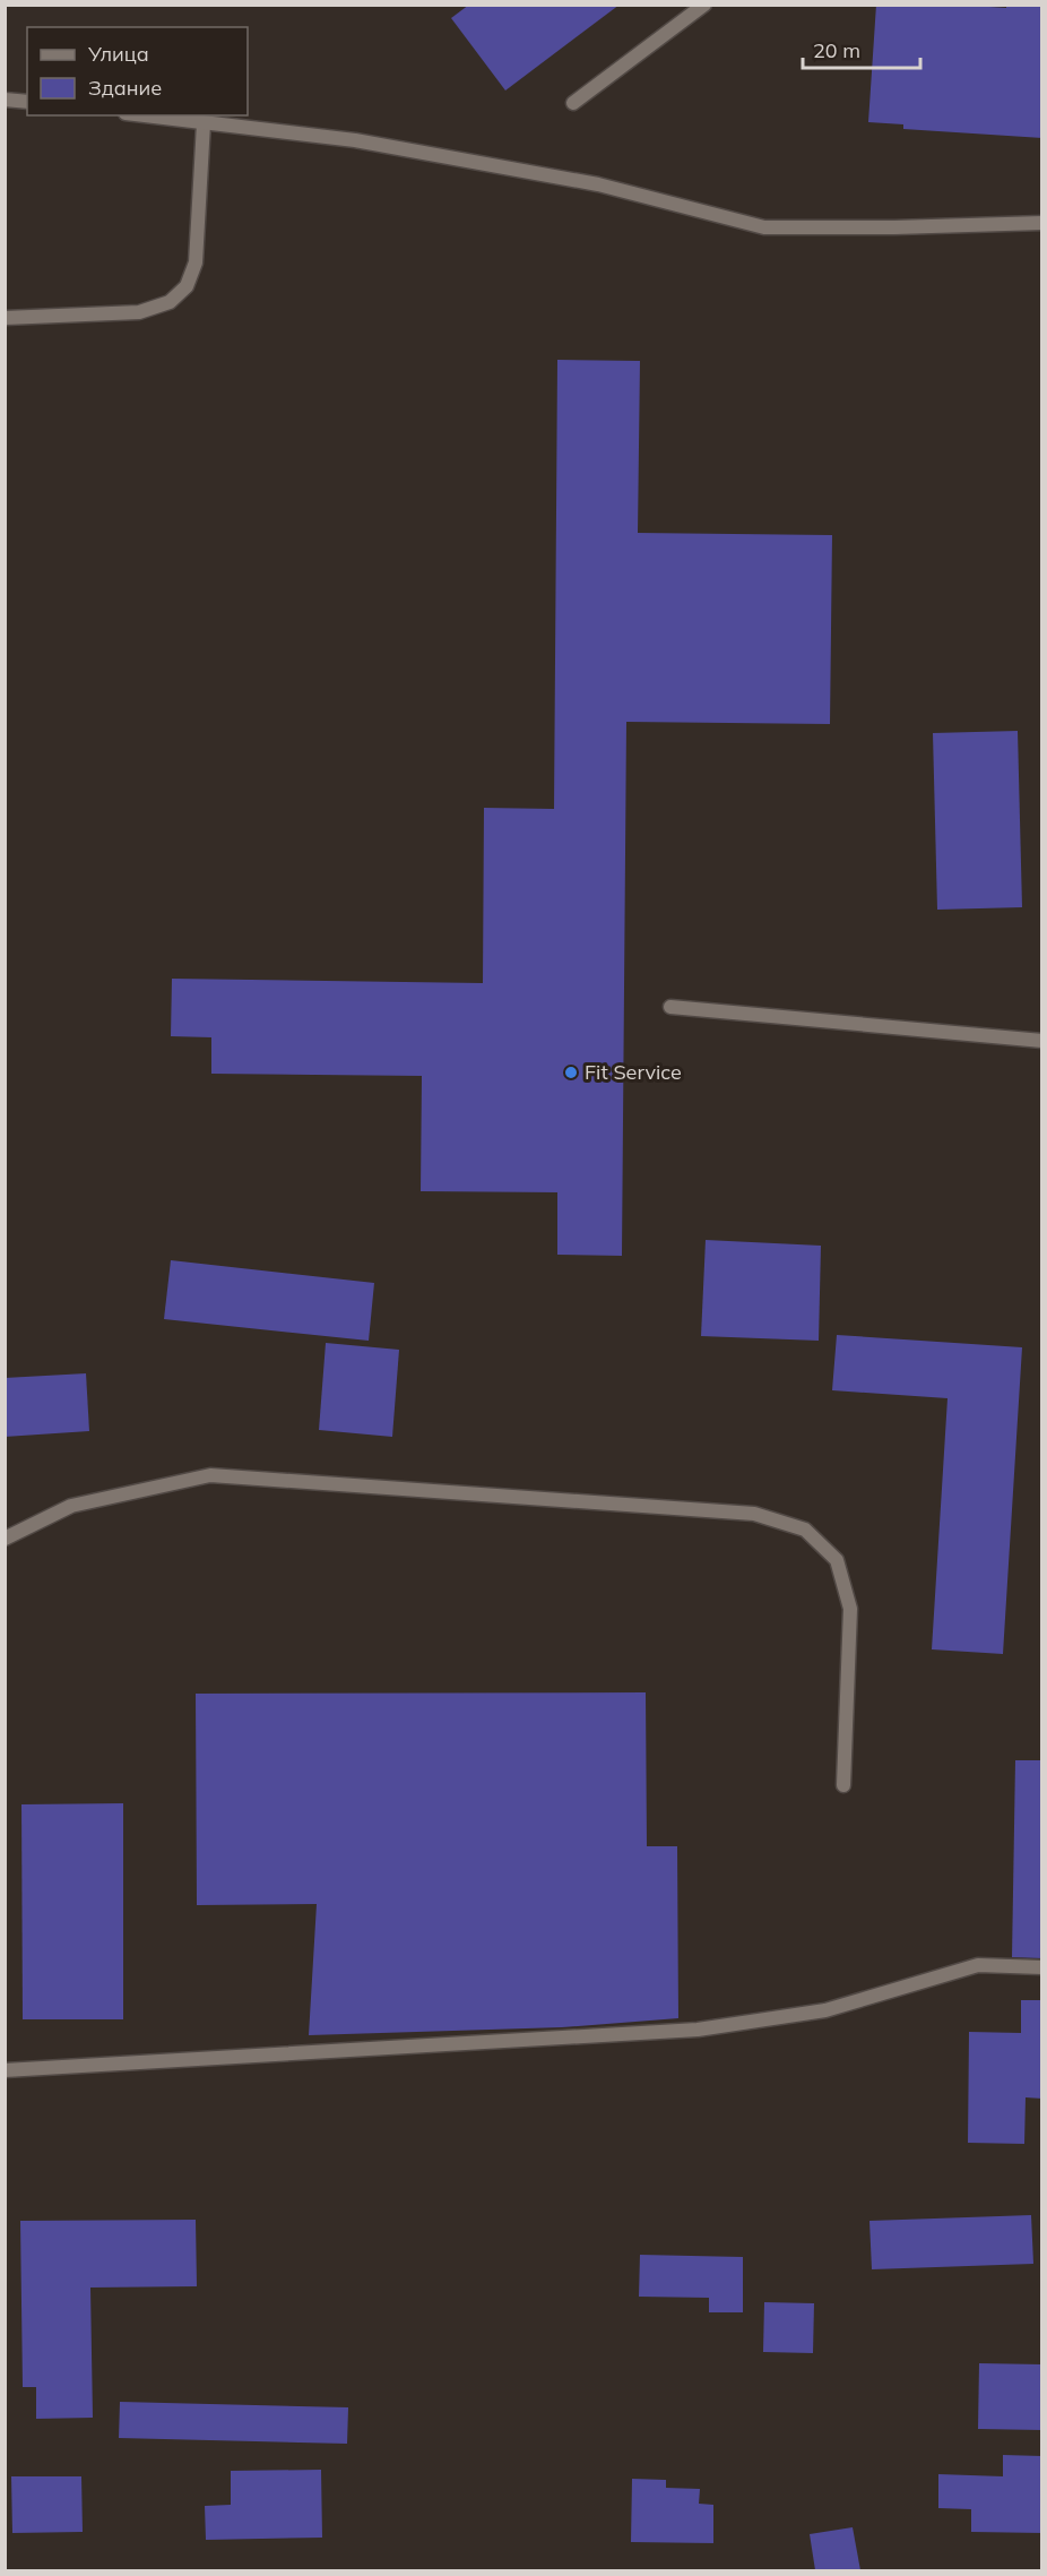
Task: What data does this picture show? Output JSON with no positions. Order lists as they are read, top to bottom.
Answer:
{
  "places": ["Fit Service"],
  "legend": ["Улица", "Здание"],
  "scale_bar": "20 m"
}
